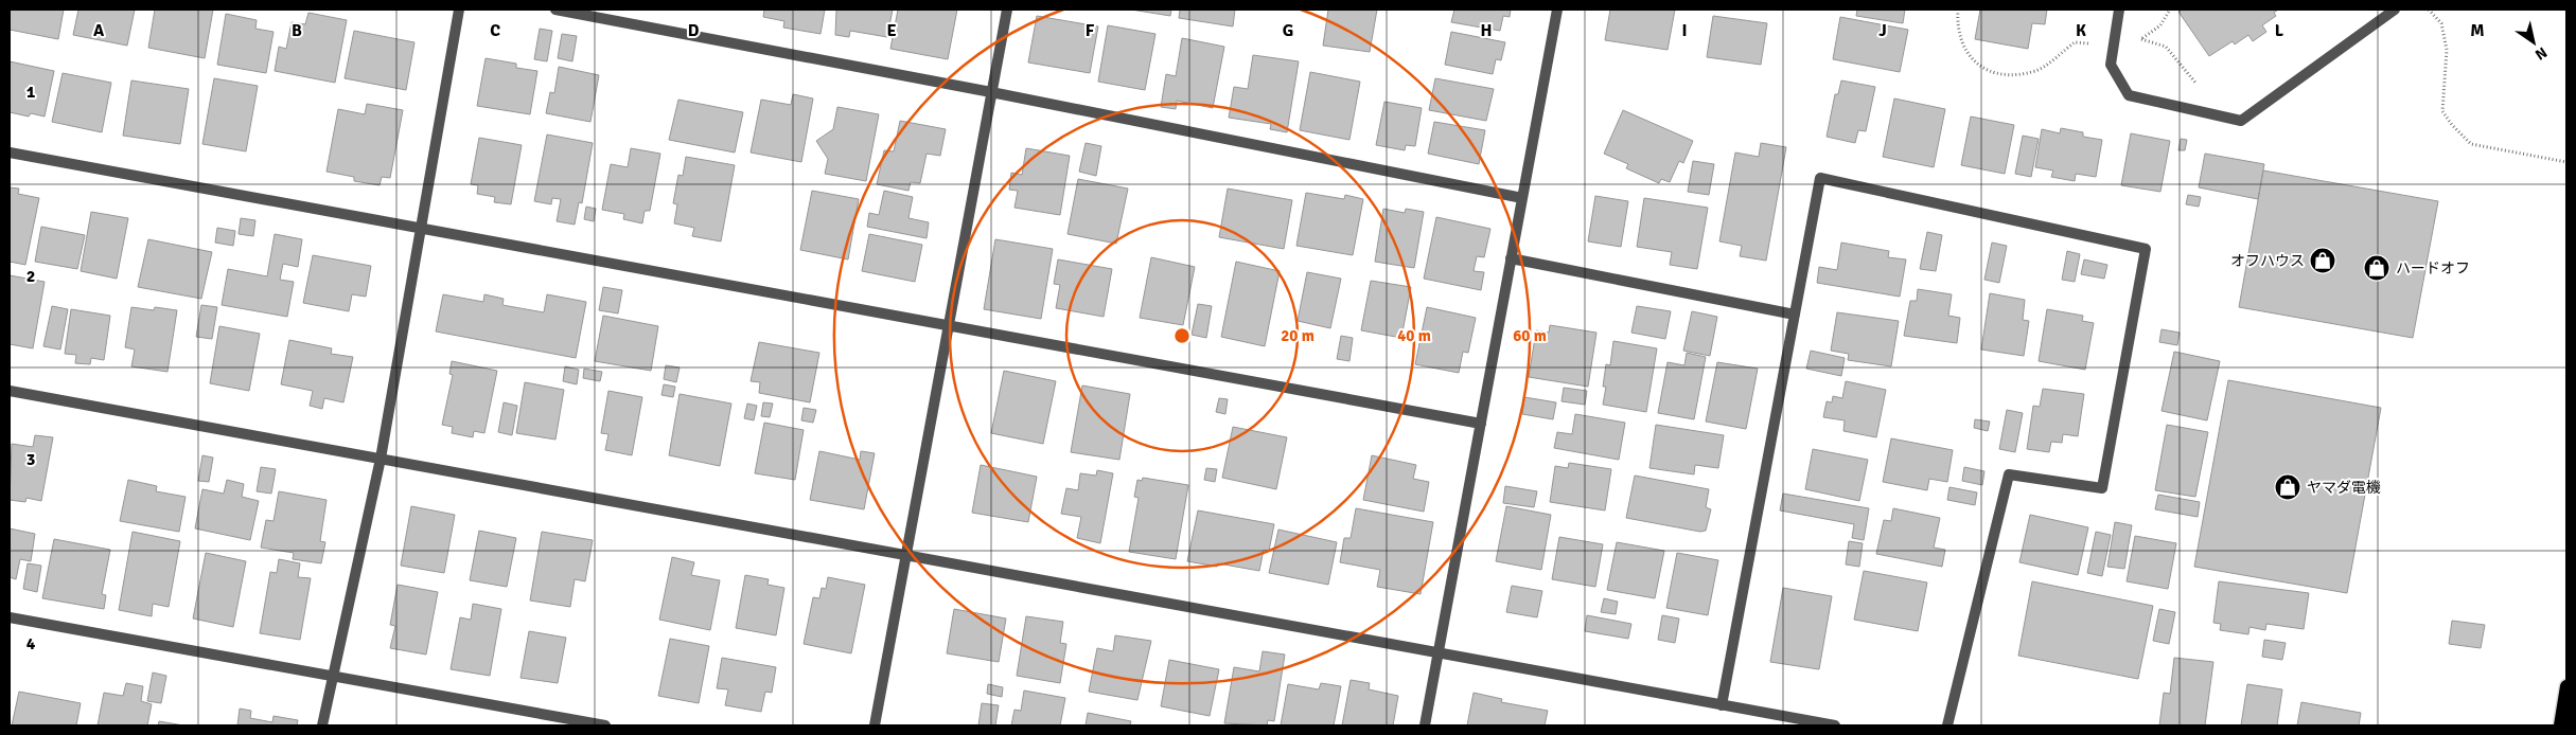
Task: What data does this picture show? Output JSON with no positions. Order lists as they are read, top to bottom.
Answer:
{
  "places": {
    "shop": ["オフハウス", "ハードオフ", "ヤマダ電機"]
  },
  "north": "bottom right",
  "grid": {
    "columns": [
      "A",
      "B",
      "C",
      "D",
      "E",
      "F",
      "G",
      "H",
      "I",
      "J",
      "K",
      "L",
      "M"
    ],
    "rows": [
      "1",
      "2",
      "3",
      "4"
    ]
  },
  "rings": ["20 m", "40 m", "60 m"]
}
